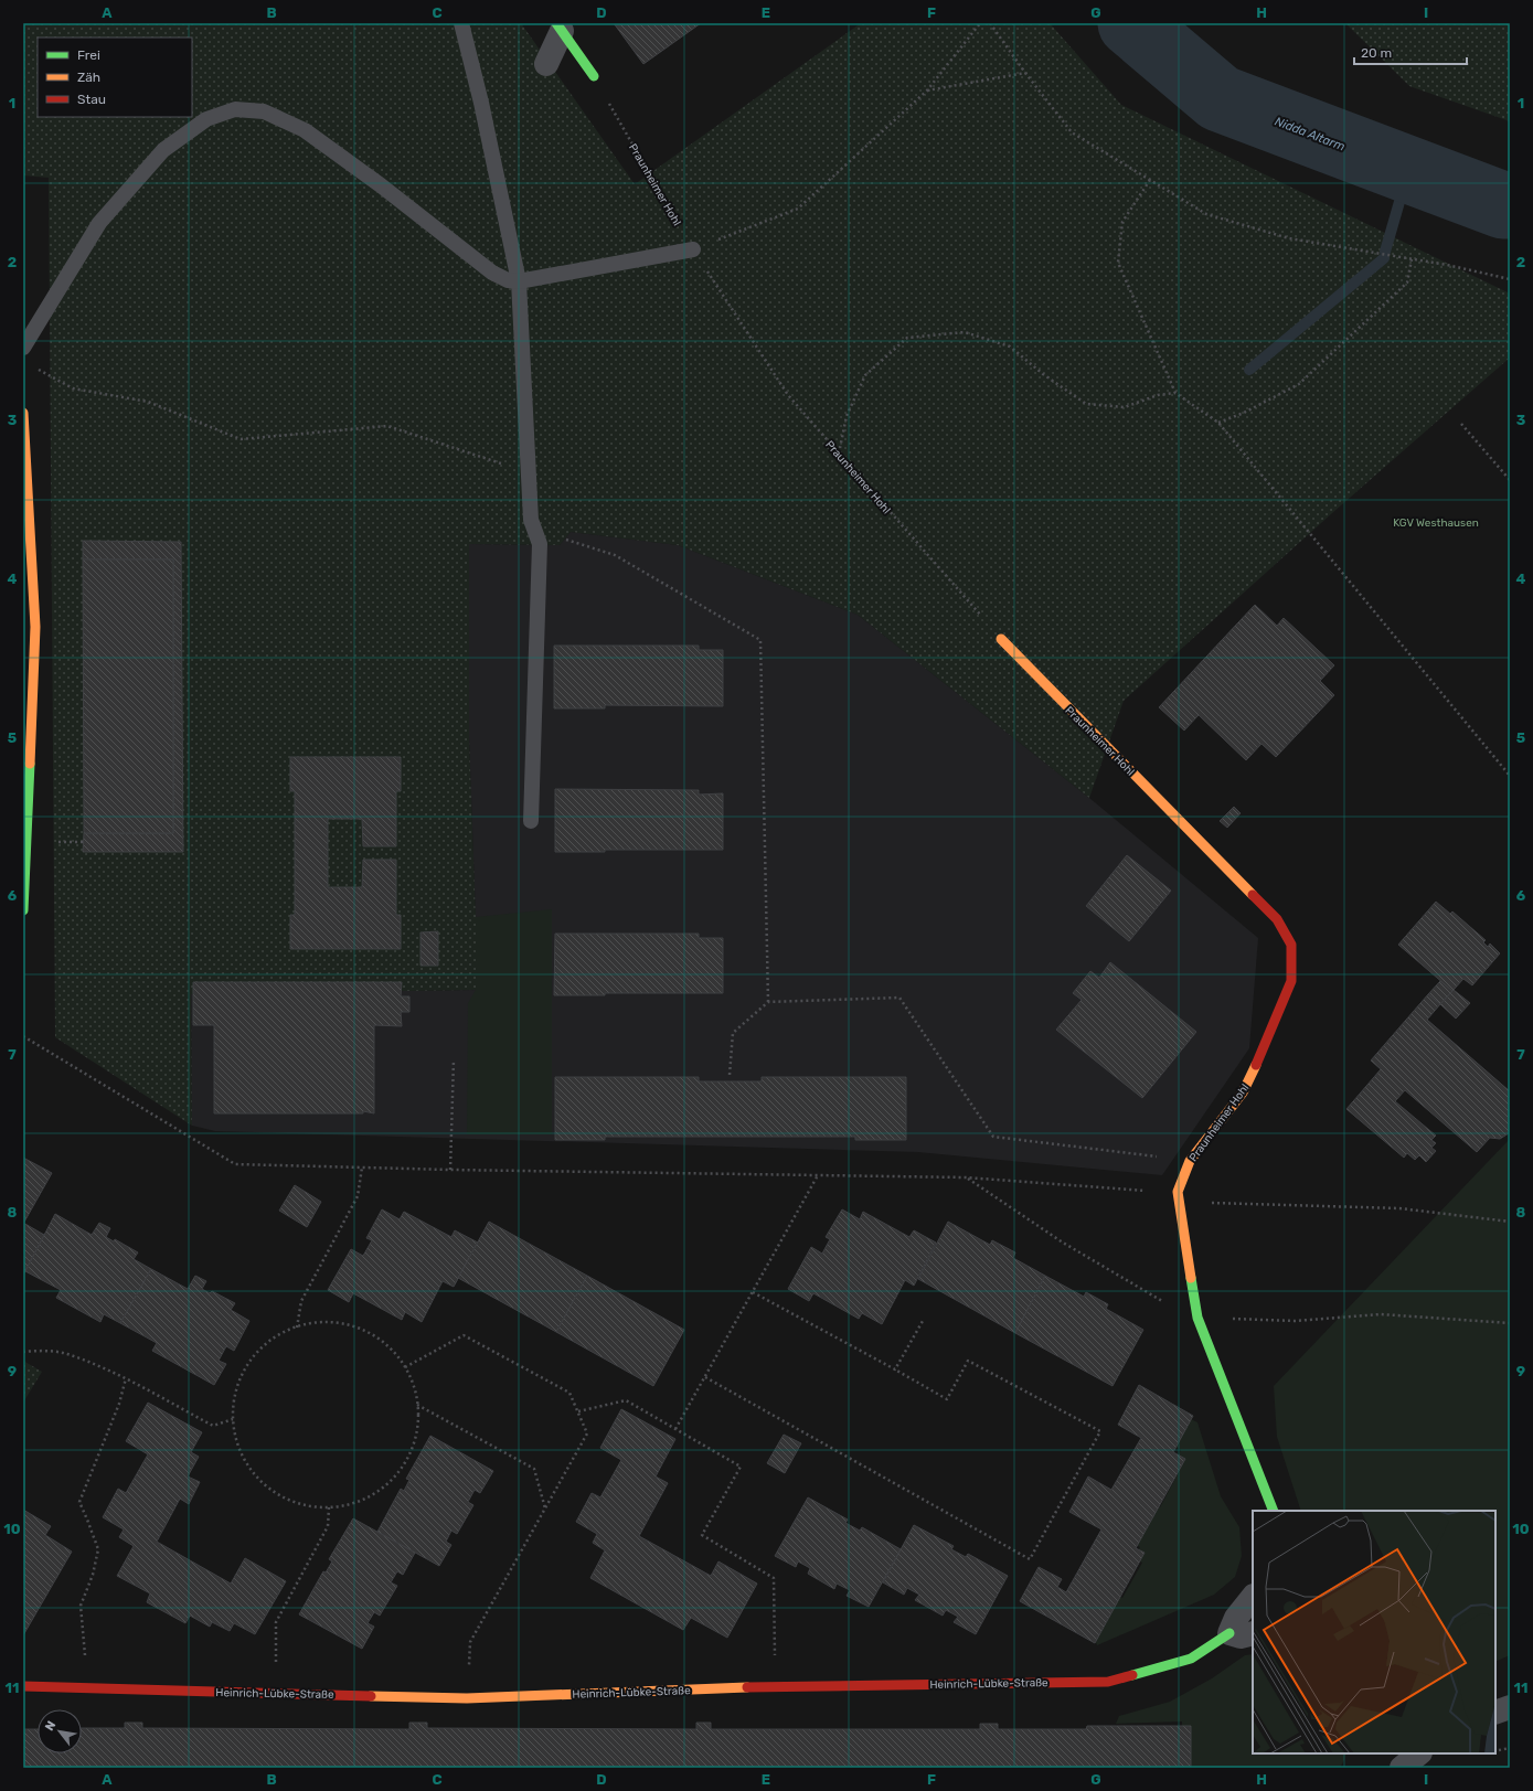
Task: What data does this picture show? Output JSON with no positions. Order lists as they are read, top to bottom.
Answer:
{
  "streets": {
    "street": ["Praunheimer Hohl", "Heinrich-Lübke-Straße"]
  },
  "water": ["Nidda Altarm"],
  "parks": ["KGV Westhausen"],
  "legend": ["Frei", "Zäh", "Stau"],
  "scale_bar": "20 m",
  "north": "top left",
  "grid": {
    "columns": [
      "A",
      "B",
      "C",
      "D",
      "E",
      "F",
      "G",
      "H",
      "I"
    ],
    "rows": [
      "1",
      "2",
      "3",
      "4",
      "5",
      "6",
      "7",
      "8",
      "9",
      "10",
      "11"
    ]
  }
}
